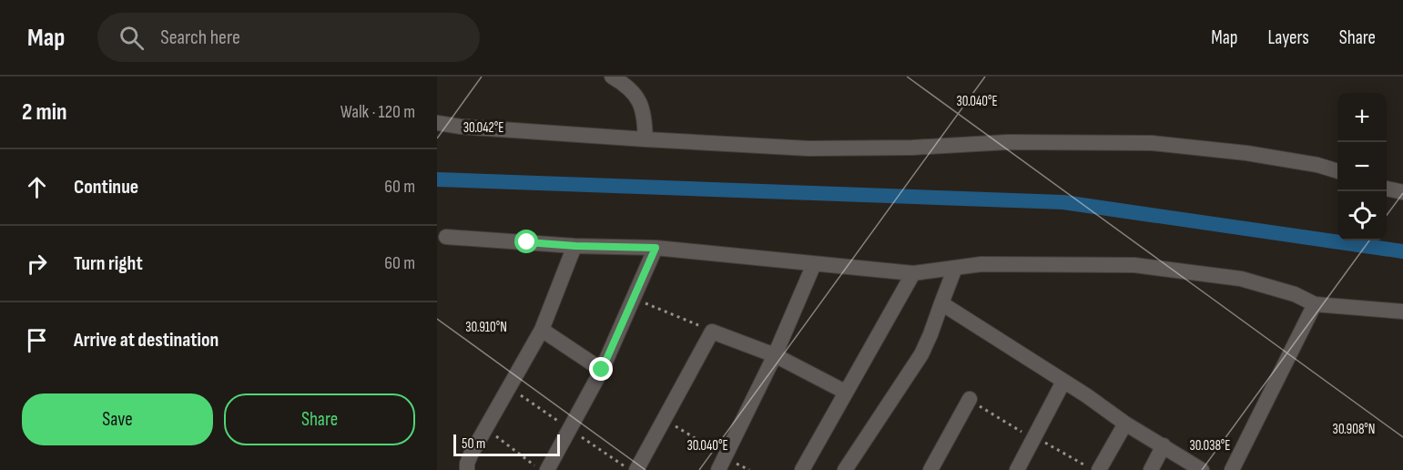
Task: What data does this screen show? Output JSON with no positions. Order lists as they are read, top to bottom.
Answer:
{
  "scale_bar": "50 m",
  "page": {
    "header": "Map",
    "search": "Search here",
    "nav": ["Map", "Layers", "Share"],
    "heading": ["2 min", "Walk · 120 m"],
    "map_buttons": ["+", "−"],
    "list": [
      ["Continue", "60 m"],
      ["Turn right", "60 m"],
      "Arrive at destination"
    ],
    "buttons": ["Save", "Share"],
    "scale": "50 m"
  },
  "coordinates": [
    "30.040°E",
    "30.042°E",
    "30.910°N",
    "30.908°N",
    "30.038°E"
  ]
}
